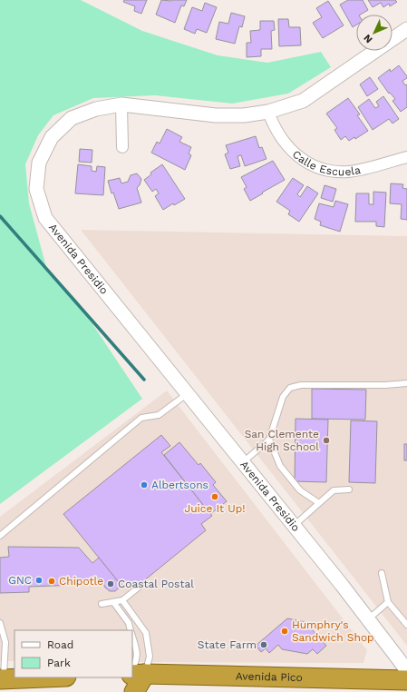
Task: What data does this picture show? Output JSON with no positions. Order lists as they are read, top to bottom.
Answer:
{
  "streets": {
    "highway": ["Avenida Pico"],
    "street": ["Calle Escuela", "Avenida Presidio"]
  },
  "crossings": [
    ["Calle Escuela", "Avenida Presidio"]
  ],
  "places": [
    "San Clemente High School",
    "Albertsons",
    "Juice It Up!",
    "GNC",
    "Chipotle",
    "Coastal Postal",
    "Humphry's Sandwich Shop",
    "State Farm"
  ],
  "legend": ["Road", "Park"],
  "north": "bottom left"
}
